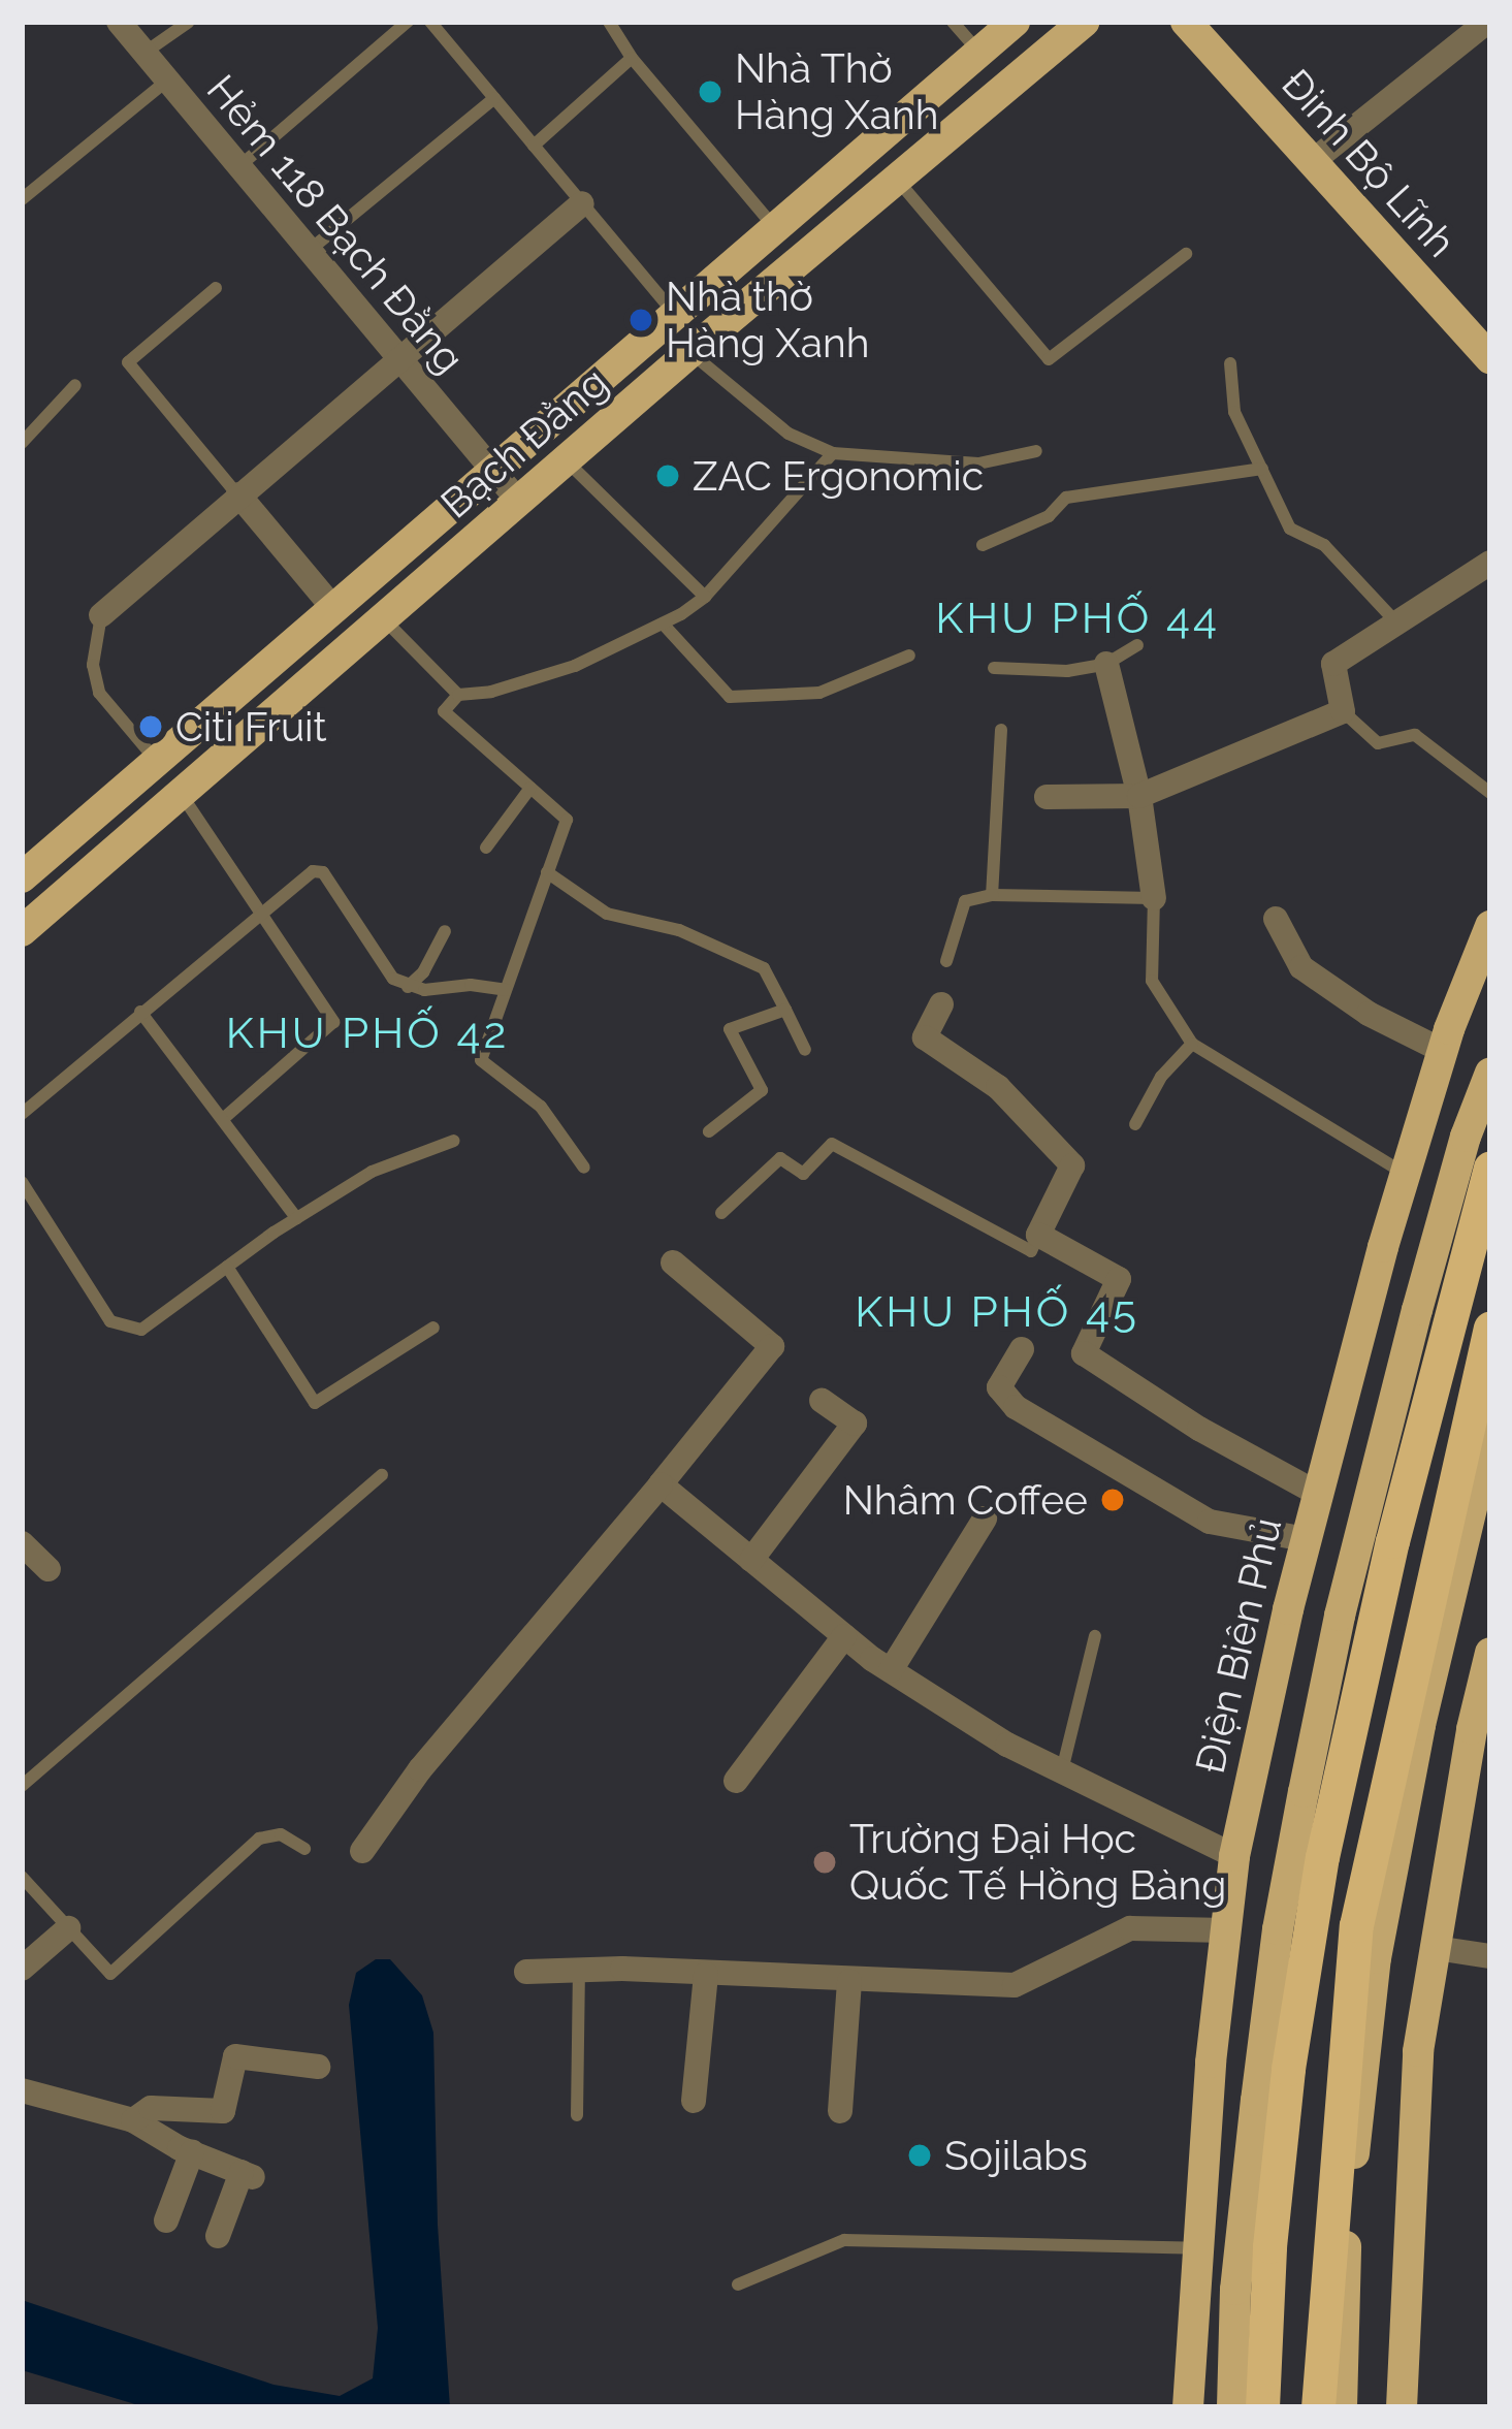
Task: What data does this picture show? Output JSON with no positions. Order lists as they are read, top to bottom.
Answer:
{
  "streets": {
    "main road": ["Đinh Bộ Lĩnh", "Bạch Đằng", "Điện Biên Phủ"],
    "street": ["Hẻm 118 Bạch Đằng"]
  },
  "crossings": [
    ["Hẻm 118 Bạch Đằng", "Bạch Đằng"]
  ],
  "districts": ["KHU PHỐ 44", "KHU PHỐ 42", "KHU PHỐ 45"],
  "places": [
    "Nhà Thờ Hàng Xanh",
    "Nhà thờ Hàng Xanh",
    "ZAC Ergonomic",
    "Citi Fruit",
    "Nhâm Coffee",
    "Trường Đại Học Quốc Tế Hồng Bàng",
    "Sojilabs"
  ]
}
